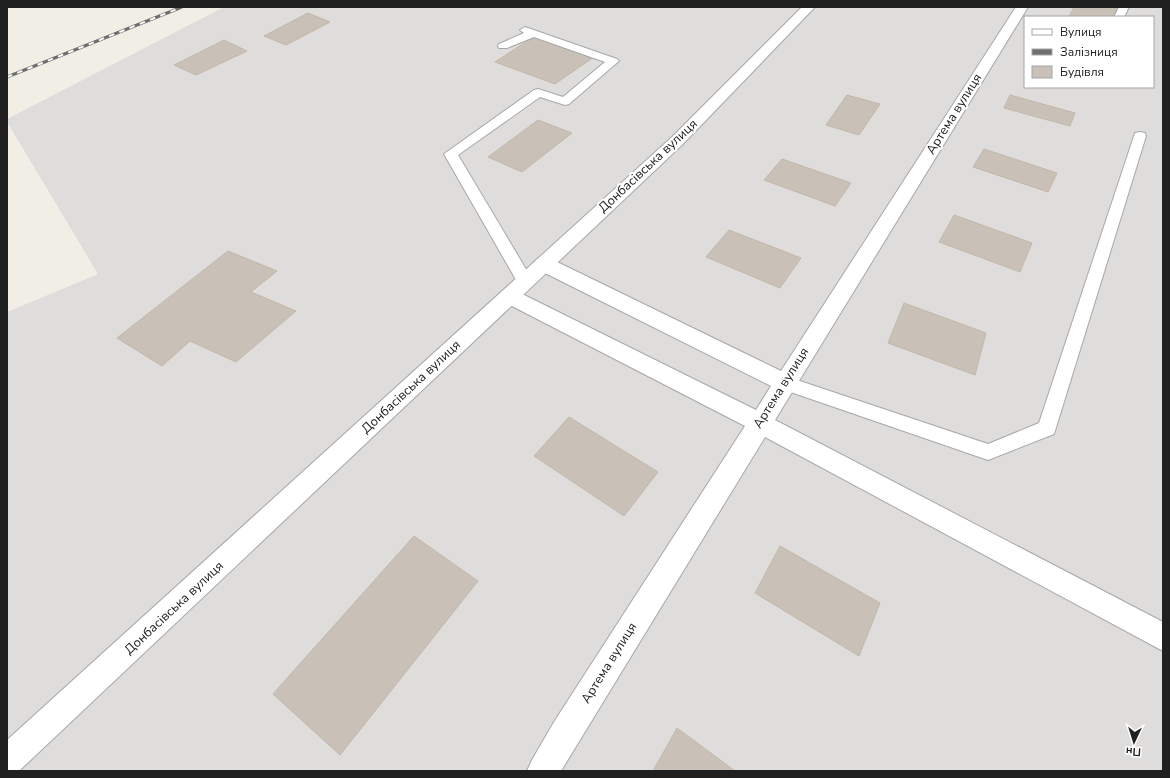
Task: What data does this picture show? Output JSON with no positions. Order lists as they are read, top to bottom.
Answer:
{
  "streets": {
    "street": ["Артема вулиця", "Донбасівська вулиця"]
  },
  "legend": ["Вулиця", "Залізниця", "Будівля"],
  "north": "bottom"
}
